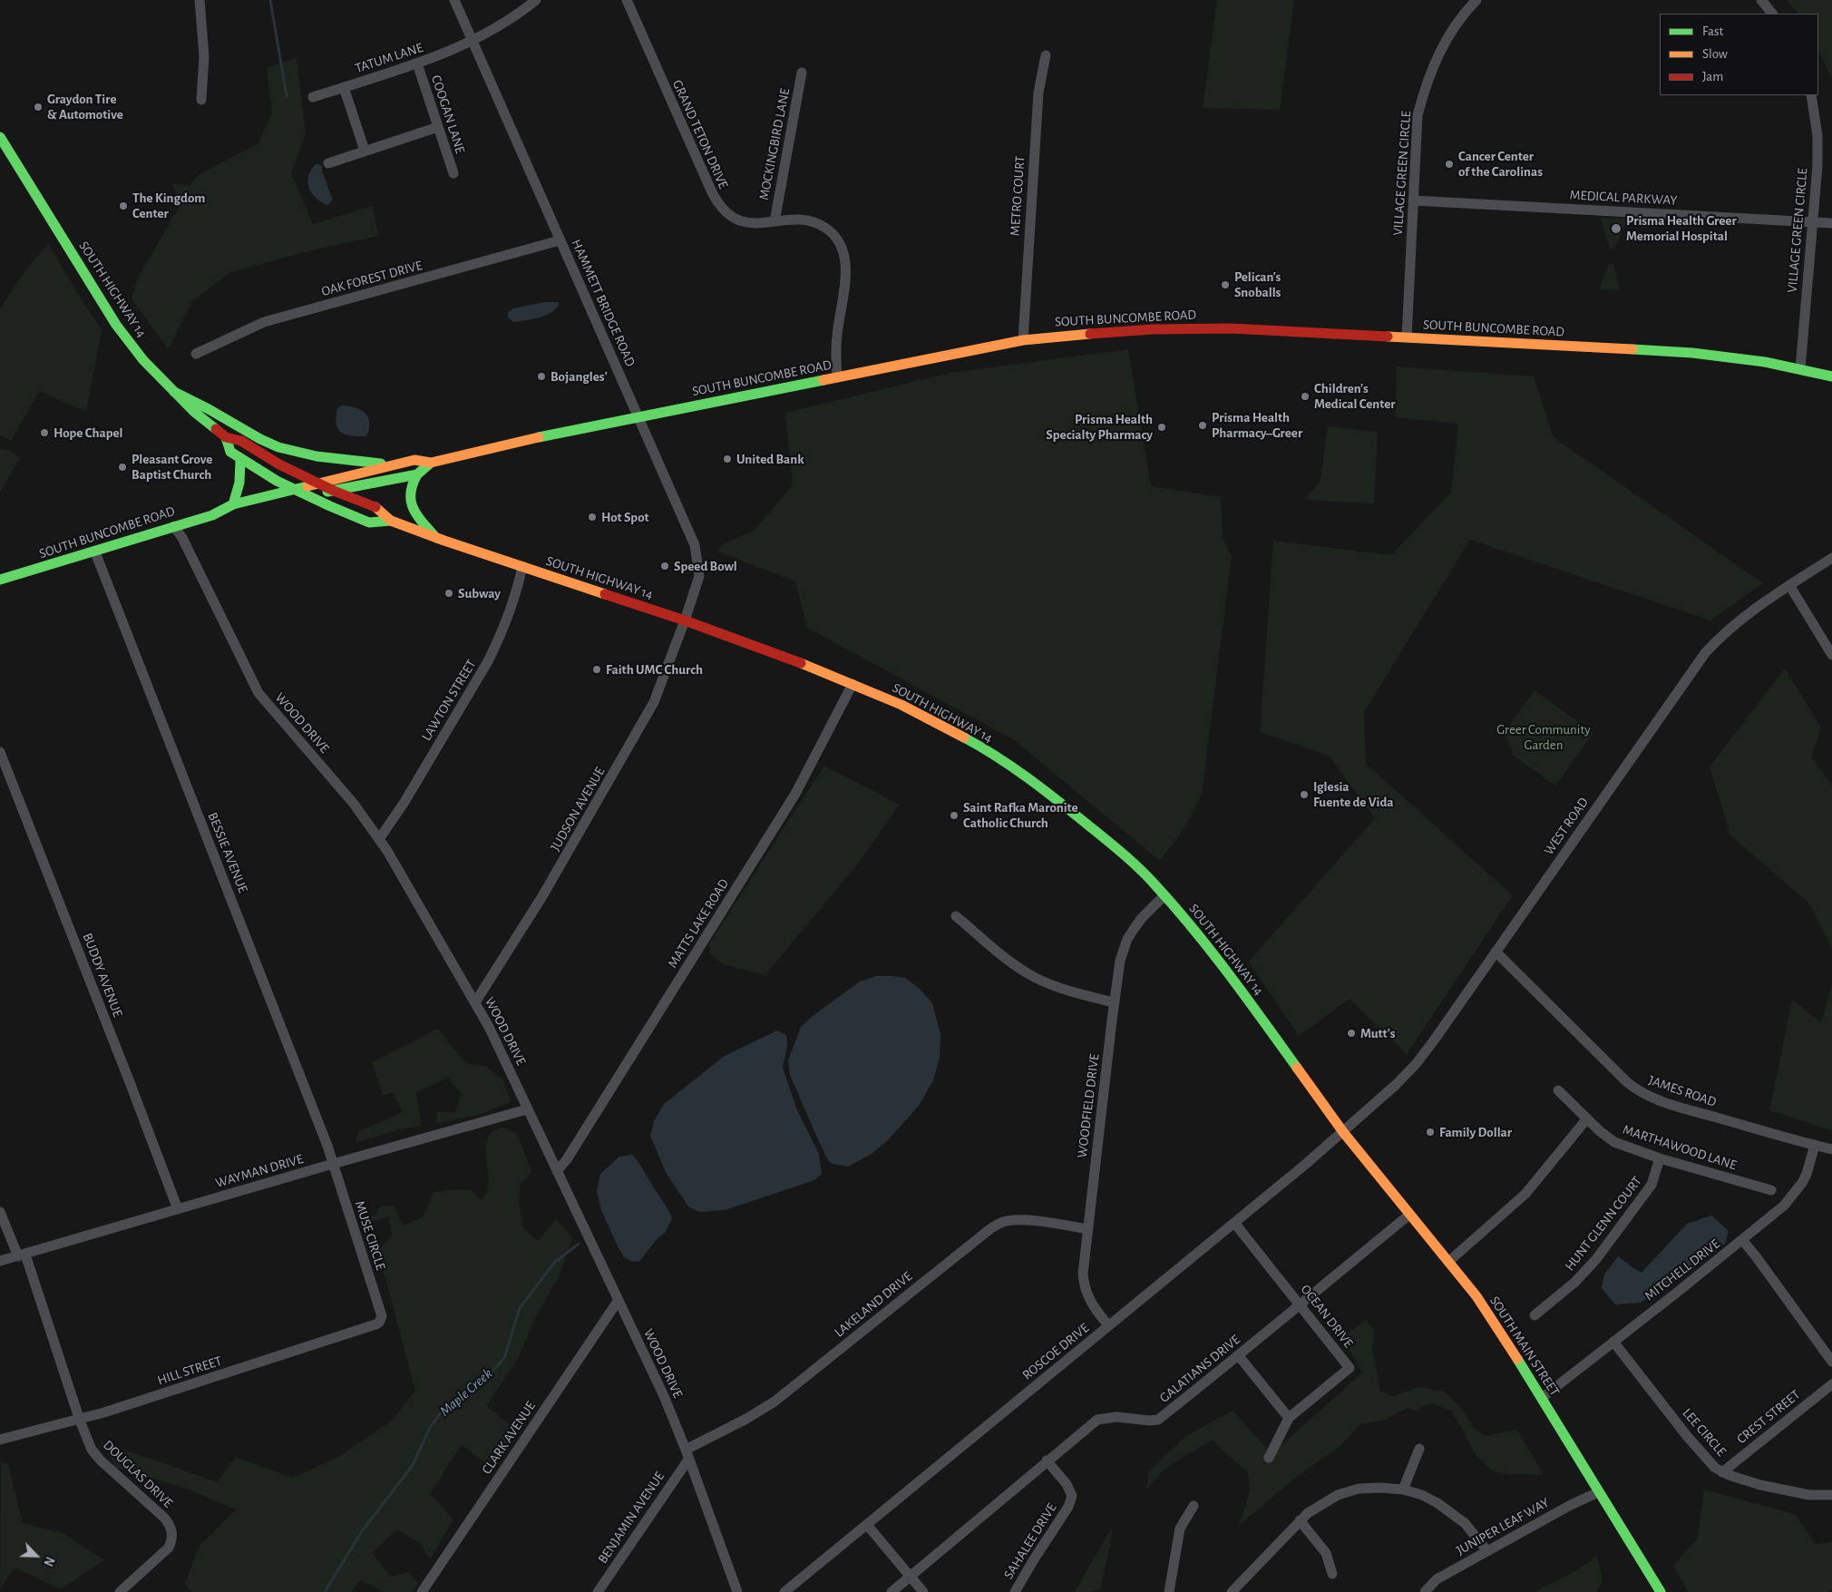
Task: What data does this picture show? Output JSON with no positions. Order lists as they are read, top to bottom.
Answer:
{
  "streets": {
    "main road": ["SOUTH HIGHWAY 14", "SOUTH BUNCOMBE ROAD", "SOUTH MAIN STREET"],
    "street": [
      "TATUM LANE",
      "COOGAN LANE",
      "GRAND TETON DRIVE",
      "MOCKINGBIRD LANE",
      "VILLAGE GREEN CIRCLE",
      "METRO COURT",
      "MEDICAL PARKWAY",
      "OAK FOREST DRIVE",
      "HAMMETT BRIDGE ROAD",
      "LAWTON STREET",
      "WOOD DRIVE",
      "JUDSON AVENUE",
      "WEST ROAD",
      "BESSIE AVENUE",
      "MATTS LAKE ROAD",
      "BUDDY AVENUE",
      "JAMES ROAD",
      "WOODFIELD DRIVE",
      "MARTHAWOOD LANE",
      "WAYMAN DRIVE",
      "HUNT GLENN COURT",
      "MUSE CIRCLE",
      "MITCHELL DRIVE",
      "LAKELAND DRIVE",
      "OCEAN DRIVE",
      "ROSCOE DRIVE",
      "GALATIANS DRIVE",
      "HILL STREET",
      "CREST STREET",
      "LEE CIRCLE",
      "CLARK AVENUE",
      "DOUGLAS DRIVE",
      "BENJAMIN AVENUE",
      "JUNIPER LEAF WAY",
      "SAHALEE DRIVE"
    ]
  },
  "crossings": [
    ["TATUM LANE", "COOGAN LANE"],
    ["TATUM LANE", "HAMMETT BRIDGE ROAD"],
    ["GRAND TETON DRIVE", "MOCKINGBIRD LANE"],
    ["GRAND TETON DRIVE", "SOUTH BUNCOMBE ROAD"],
    ["VILLAGE GREEN CIRCLE", "MEDICAL PARKWAY"],
    ["VILLAGE GREEN CIRCLE", "SOUTH BUNCOMBE ROAD"],
    ["METRO COURT", "SOUTH BUNCOMBE ROAD"],
    ["OAK FOREST DRIVE", "HAMMETT BRIDGE ROAD"],
    ["SOUTH HIGHWAY 14", "HAMMETT BRIDGE ROAD"],
    ["SOUTH HIGHWAY 14", "SOUTH BUNCOMBE ROAD"],
    ["SOUTH HIGHWAY 14", "LAWTON STREET"],
    ["SOUTH HIGHWAY 14", "JUDSON AVENUE"],
    ["SOUTH HIGHWAY 14", "WEST ROAD"],
    ["SOUTH HIGHWAY 14", "MATTS LAKE ROAD"],
    ["SOUTH HIGHWAY 14", "WOODFIELD DRIVE"],
    ["SOUTH HIGHWAY 14", "SOUTH MAIN STREET"],
    ["SOUTH HIGHWAY 14", "ROSCOE DRIVE"],
    ["HAMMETT BRIDGE ROAD", "SOUTH BUNCOMBE ROAD"],
    ["HAMMETT BRIDGE ROAD", "JUDSON AVENUE"],
    ["SOUTH BUNCOMBE ROAD", "WOOD DRIVE"],
    ["SOUTH BUNCOMBE ROAD", "BESSIE AVENUE"],
    ["LAWTON STREET", "WOOD DRIVE"],
    ["WOOD DRIVE", "JUDSON AVENUE"],
    ["WOOD DRIVE", "MATTS LAKE ROAD"],
    ["WOOD DRIVE", "WAYMAN DRIVE"],
    ["WOOD DRIVE", "LAKELAND DRIVE"],
    ["WOOD DRIVE", "CLARK AVENUE"],
    ["WOOD DRIVE", "BENJAMIN AVENUE"],
    ["WEST ROAD", "JAMES ROAD"],
    ["WEST ROAD", "SOUTH MAIN STREET"],
    ["WEST ROAD", "ROSCOE DRIVE"],
    ["BESSIE AVENUE", "WAYMAN DRIVE"],
    ["BESSIE AVENUE", "MUSE CIRCLE"],
    ["BUDDY AVENUE", "WAYMAN DRIVE"],
    ["JAMES ROAD", "MITCHELL DRIVE"],
    ["WOODFIELD DRIVE", "LAKELAND DRIVE"],
    ["WOODFIELD DRIVE", "ROSCOE DRIVE"],
    ["MARTHAWOOD LANE", "HUNT GLENN COURT"],
    ["WAYMAN DRIVE", "MUSE CIRCLE"],
    ["WAYMAN DRIVE", "DOUGLAS DRIVE"],
    ["MUSE CIRCLE", "HILL STREET"],
    ["MITCHELL DRIVE", "SOUTH MAIN STREET"],
    ["MITCHELL DRIVE", "LEE CIRCLE"],
    ["OCEAN DRIVE", "ROSCOE DRIVE"],
    ["OCEAN DRIVE", "GALATIANS DRIVE"],
    ["SOUTH MAIN STREET", "ROSCOE DRIVE"],
    ["SOUTH MAIN STREET", "GALATIANS DRIVE"],
    ["SOUTH MAIN STREET", "JUNIPER LEAF WAY"],
    ["GALATIANS DRIVE", "SAHALEE DRIVE"],
    ["HILL STREET", "DOUGLAS DRIVE"],
    ["CREST STREET", "LEE CIRCLE"]
  ],
  "water": ["Maple Creek"],
  "parks": ["Greer Community Garden"],
  "places": [
    "Graydon Tire & Automotive",
    "Cancer Center of the Carolinas",
    "The Kingdom Center",
    "Prisma Health Greer Memorial Hospital",
    "Pelican's Snoballs",
    "Bojangles'",
    "Children's Medical Center",
    "Prisma Health Pharmacy–Greer",
    "Prisma Health Specialty Pharmacy",
    "Hope Chapel",
    "United Bank",
    "Pleasant Grove Baptist Church",
    "Hot Spot",
    "Speed Bowl",
    "Subway",
    "Faith UMC Church",
    "Iglesia Fuente de Vida",
    "Saint Rafka Maronite Catholic Church",
    "Mutt's",
    "Family Dollar"
  ],
  "legend": ["Fast", "Slow", "Jam"],
  "north": "bottom right"
}
